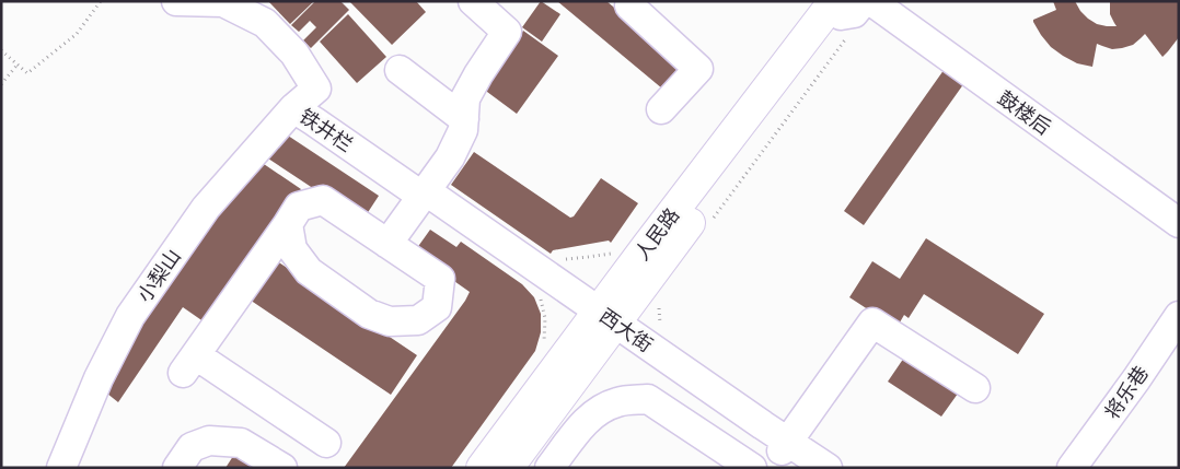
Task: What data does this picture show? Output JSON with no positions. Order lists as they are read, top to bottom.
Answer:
{
  "streets": {
    "main road": ["人民路"],
    "street": [
      "鼓楼后",
      "铁井栏",
      "小梨山",
      "西大街",
      "将乐巷"
    ]
  },
  "crossings": [
    ["铁井栏", "小梨山"],
    ["铁井栏", "西大街"],
    ["人民路", "西大街"]
  ]
}
